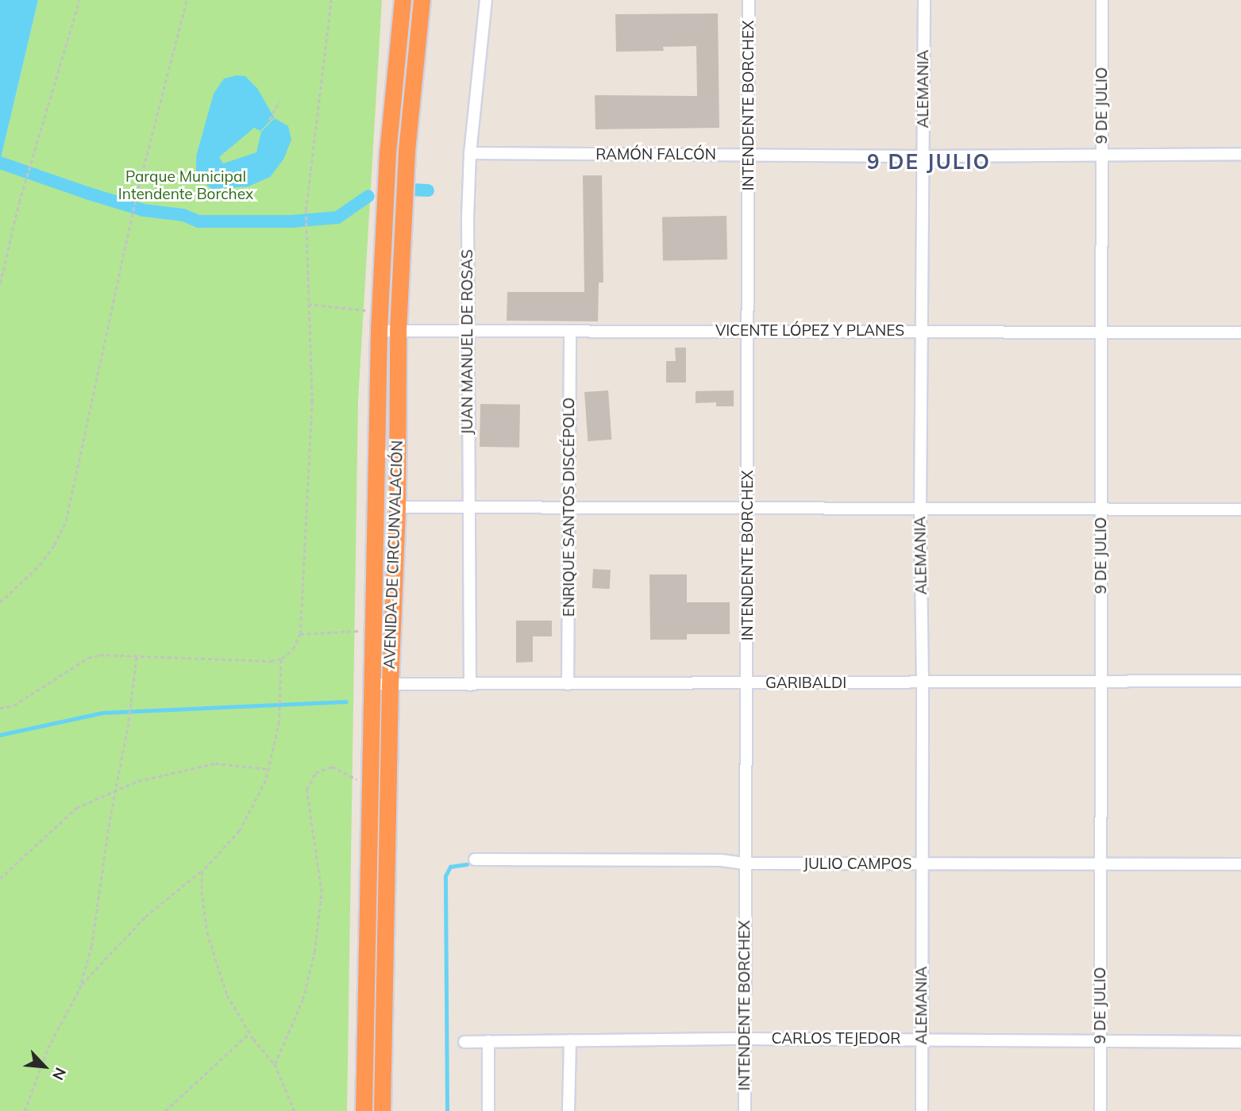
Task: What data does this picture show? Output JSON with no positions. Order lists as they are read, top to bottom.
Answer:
{
  "streets": {
    "highway": ["AVENIDA DE CIRCUNVALACIÓN"],
    "street": [
      "ALEMANIA",
      "INTENDENTE BORCHEX",
      "9 DE JULIO",
      "RAMÓN FALCÓN",
      "VICENTE LÓPEZ Y PLANES",
      "JUAN MANUEL DE ROSAS",
      "ENRIQUE SANTOS DISCÉPOLO",
      "GARIBALDI",
      "JULIO CAMPOS",
      "CARLOS TEJEDOR"
    ]
  },
  "crossings": [
    ["ALEMANIA", "RAMÓN FALCÓN"],
    ["ALEMANIA", "VICENTE LÓPEZ Y PLANES"],
    ["ALEMANIA", "GARIBALDI"],
    ["ALEMANIA", "JULIO CAMPOS"],
    ["ALEMANIA", "CARLOS TEJEDOR"],
    ["INTENDENTE BORCHEX", "RAMÓN FALCÓN"],
    ["INTENDENTE BORCHEX", "VICENTE LÓPEZ Y PLANES"],
    ["INTENDENTE BORCHEX", "GARIBALDI"],
    ["INTENDENTE BORCHEX", "JULIO CAMPOS"],
    ["INTENDENTE BORCHEX", "CARLOS TEJEDOR"],
    ["9 DE JULIO", "RAMÓN FALCÓN"],
    ["9 DE JULIO", "VICENTE LÓPEZ Y PLANES"],
    ["9 DE JULIO", "GARIBALDI"],
    ["9 DE JULIO", "JULIO CAMPOS"],
    ["9 DE JULIO", "CARLOS TEJEDOR"],
    ["RAMÓN FALCÓN", "JUAN MANUEL DE ROSAS"],
    ["VICENTE LÓPEZ Y PLANES", "JUAN MANUEL DE ROSAS"],
    ["VICENTE LÓPEZ Y PLANES", "ENRIQUE SANTOS DISCÉPOLO"],
    ["VICENTE LÓPEZ Y PLANES", "AVENIDA DE CIRCUNVALACIÓN"],
    ["JUAN MANUEL DE ROSAS", "GARIBALDI"],
    ["ENRIQUE SANTOS DISCÉPOLO", "GARIBALDI"],
    ["AVENIDA DE CIRCUNVALACIÓN", "GARIBALDI"]
  ],
  "districts": ["9 DE JULIO"],
  "parks": ["Parque Municipal Intendente Borchex"],
  "north": "bottom right"
}
